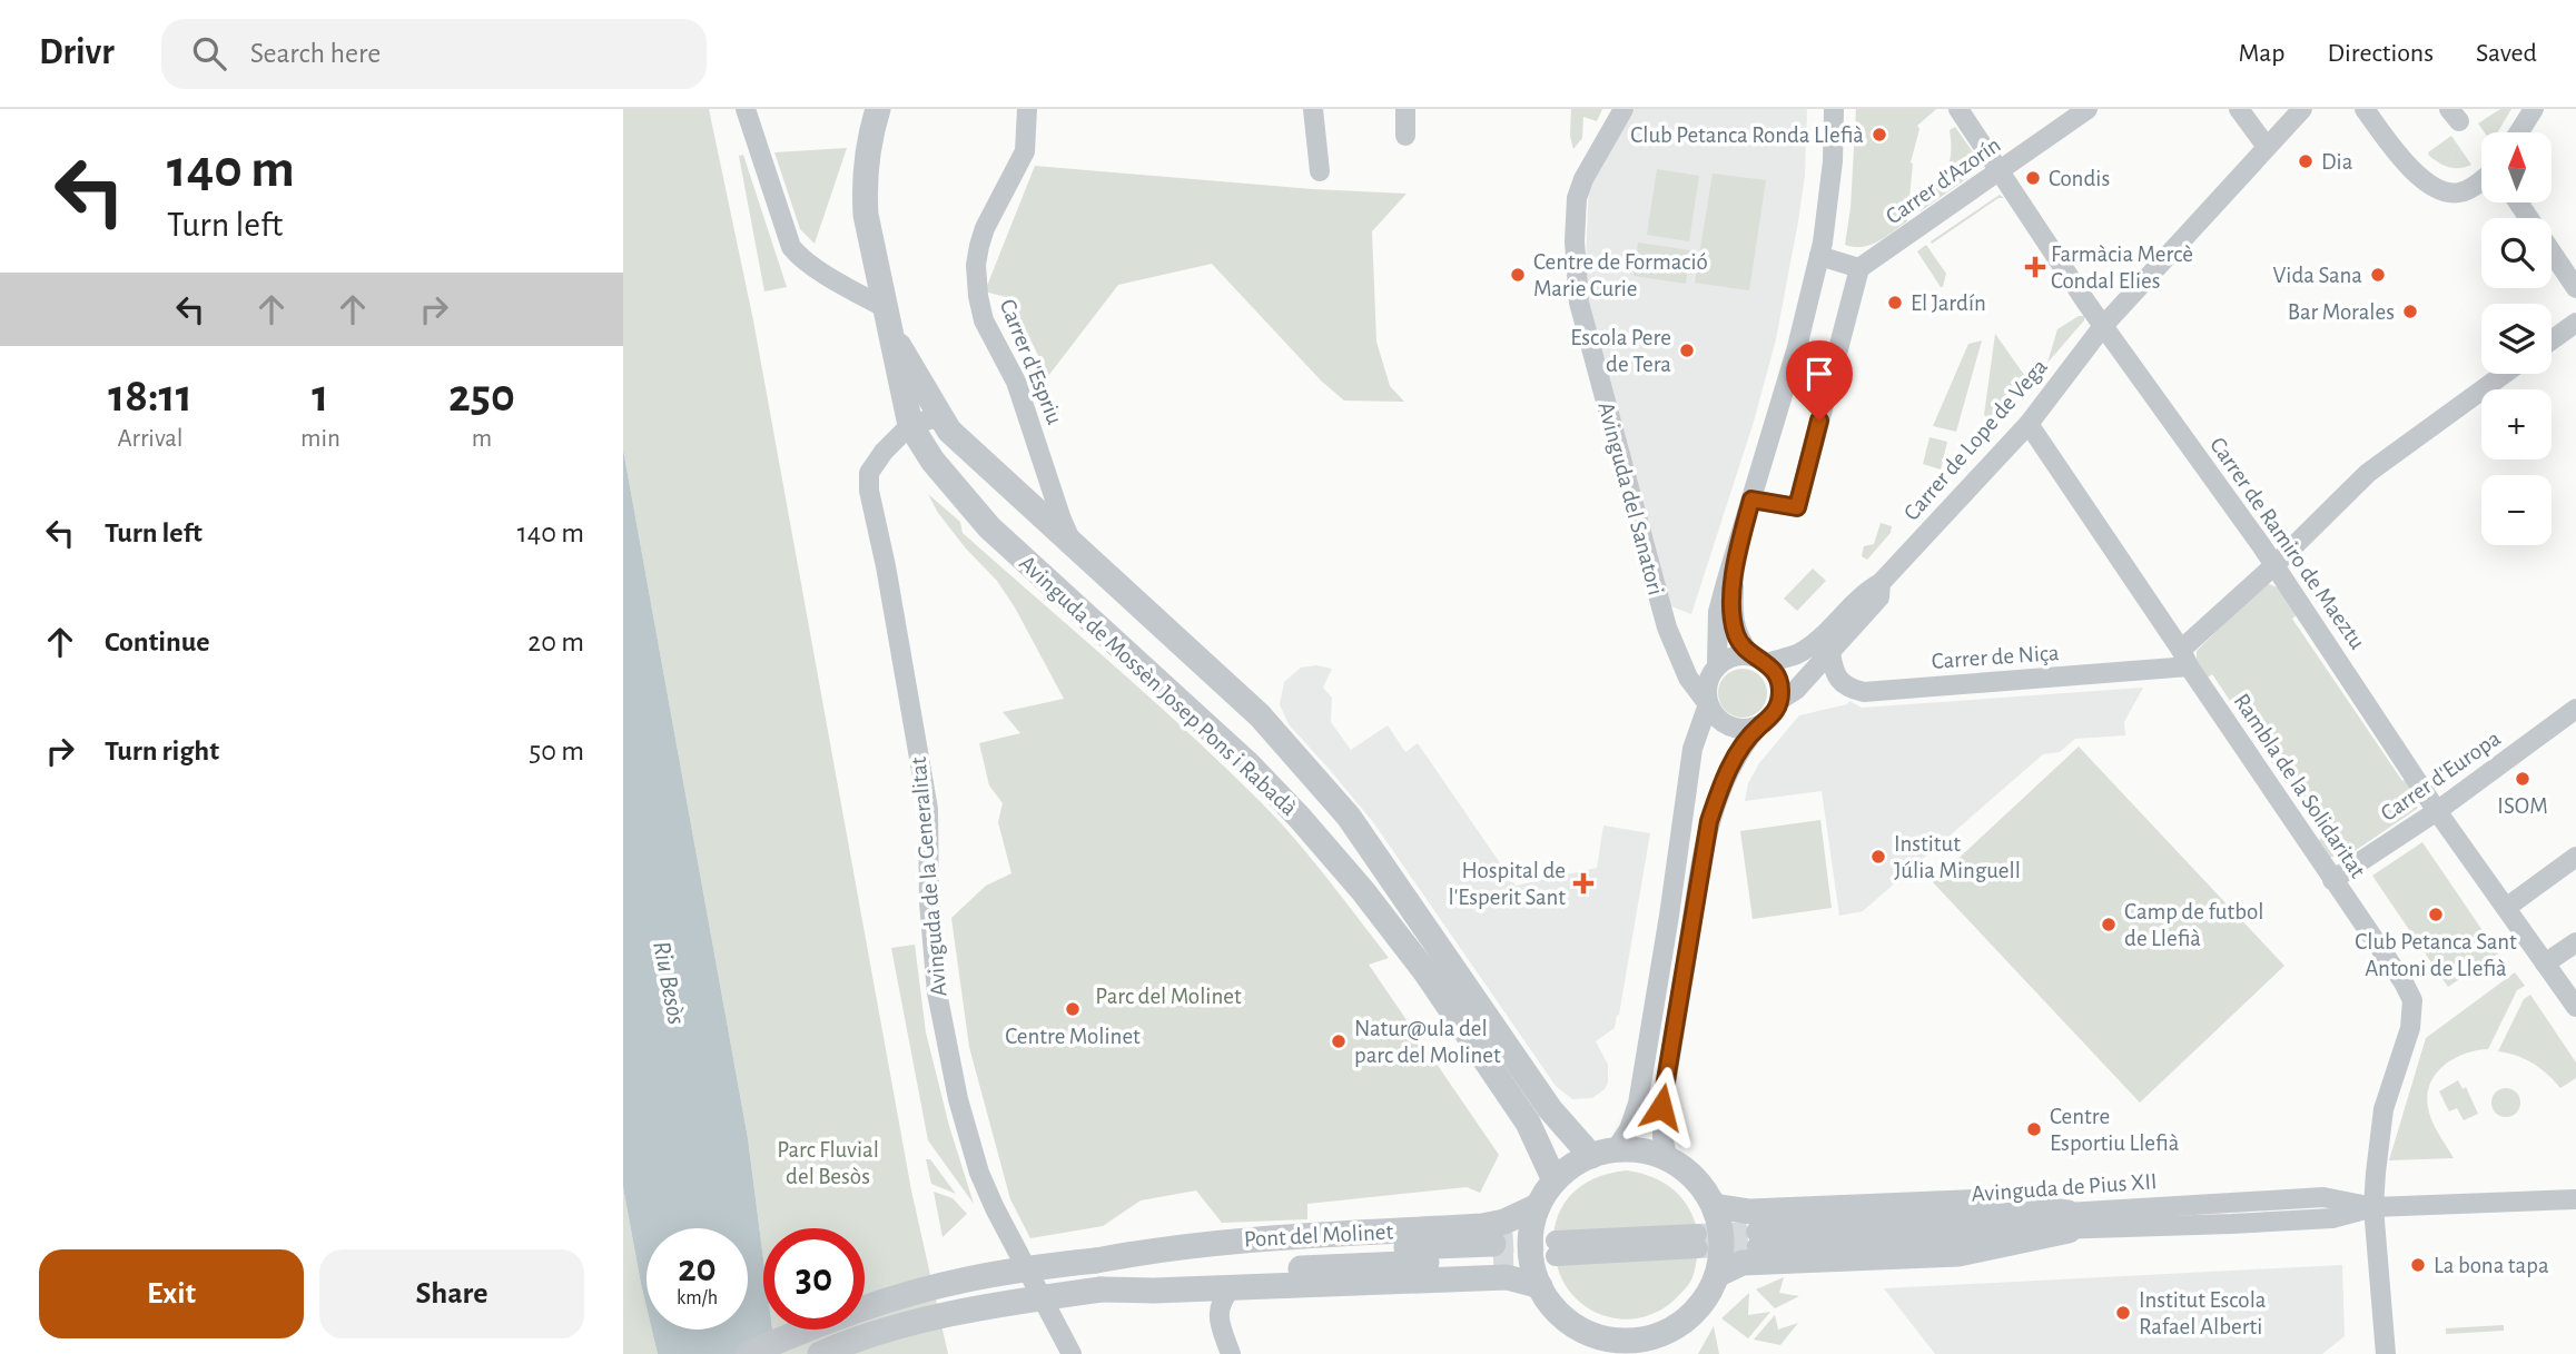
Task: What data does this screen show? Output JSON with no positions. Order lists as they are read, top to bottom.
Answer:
{
  "streets": {
    "street": [
      "Carrer d'Azorín",
      "Carrer d'Espriu",
      "Carrer de Lope de Vega",
      "Avinguda del Sanatori",
      "Carrer de Ramiro de Maeztu",
      "Carrer de Niça",
      "Avinguda de Mossèn Josep Pons i Rabadà",
      "Carrer d'Europa",
      "Rambla de la Solidaritat",
      "Avinguda de la Generalitat",
      "Avinguda de Pius XII",
      "Pont del Molinet"
    ]
  },
  "crossings": [
    ["Carrer d'Azorín", "Carrer de Ramiro de Maeztu"],
    ["Carrer d'Espriu", "Avinguda de Mossèn Josep Pons i Rabadà"],
    ["Carrer de Lope de Vega", "Avinguda del Sanatori"],
    ["Carrer de Lope de Vega", "Carrer de Ramiro de Maeztu"],
    ["Carrer de Lope de Vega", "Carrer de Niça"],
    ["Carrer de Lope de Vega", "Rambla de la Solidaritat"],
    ["Carrer de Ramiro de Maeztu", "Carrer d'Europa"],
    ["Carrer de Niça", "Rambla de la Solidaritat"],
    ["Avinguda de Mossèn Josep Pons i Rabadà", "Avinguda de la Generalitat"],
    ["Avinguda de Mossèn Josep Pons i Rabadà", "Pont del Molinet"],
    ["Carrer d'Europa", "Rambla de la Solidaritat"],
    ["Rambla de la Solidaritat", "Avinguda de Pius XII"]
  ],
  "water": ["Riu Besòs"],
  "parks": ["Parc del Molinet", "Parc Fluvial del Besòs"],
  "places": {
    "other": [
      "Club Petanca Ronda Llefià",
      "Dia",
      "Condis",
      "Centre de Formació Marie Curie",
      "Vida Sana",
      "El Jardín",
      "Bar Morales",
      "Escola Pere de Tera",
      "ISOM",
      "Institut Júlia Minguell",
      "Club Petanca Sant Antoni de Llefià",
      "Camp de futbol de Llefià",
      "Centre Molinet",
      "Natur@ula del parc del Molinet",
      "Centre Esportiu Llefià",
      "La bona tapa",
      "Institut Escola Rafael Alberti"
    ],
    "health": ["Farmàcia Mercè Condal Elies", "Hospital de l'Esperit Sant"]
  },
  "north": "top",
  "page": {
    "header": "Drivr",
    "search": "Search here",
    "nav": ["Map", "Directions", "Saved"],
    "turn": ["140 m", "Turn left"],
    "map_buttons": ["+", "−"],
    "eta": [
      "18:11",
      "Arrival",
      "1",
      "min",
      "250",
      "m"
    ],
    "list": [
      {
        "name": "Turn left",
        "value": "140 m"
      },
      {
        "name": "Continue",
        "value": "20 m"
      },
      {
        "name": "Turn right",
        "value": "50 m"
      }
    ],
    "speed": "20 km/h",
    "limit": "30",
    "buttons": ["Exit", "Share"]
  }
}
